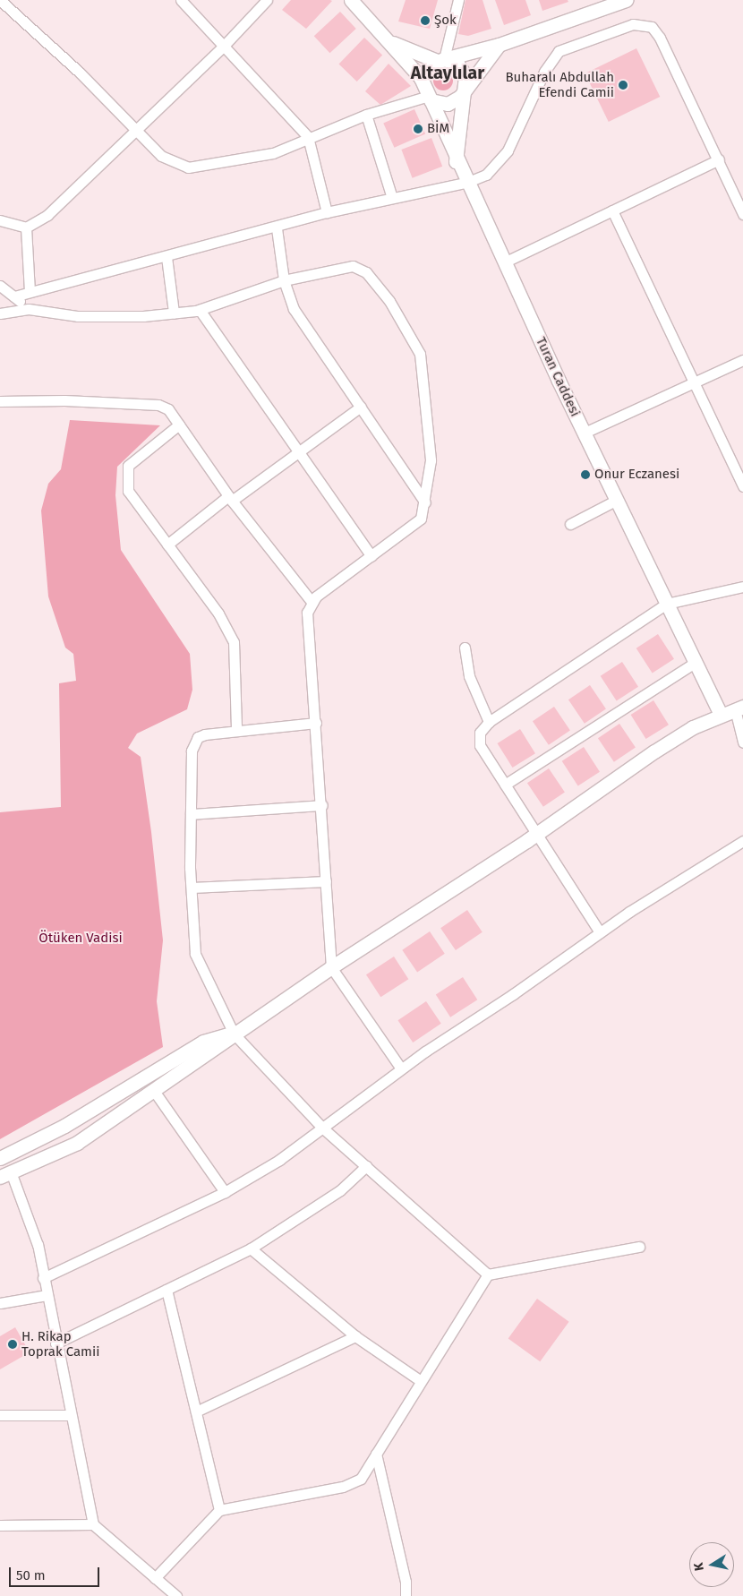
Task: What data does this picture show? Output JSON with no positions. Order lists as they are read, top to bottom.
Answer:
{
  "streets": {
    "street": ["Turan Caddesi"]
  },
  "districts": ["Altaylılar"],
  "parks": ["Ötüken Vadisi"],
  "places": [
    "Şok",
    "Buharalı Abdullah Efendi Camii",
    "BİM",
    "Onur Eczanesi",
    "H. Rikap Toprak Camii"
  ],
  "scale_bar": "50 m",
  "north": "left"
}
